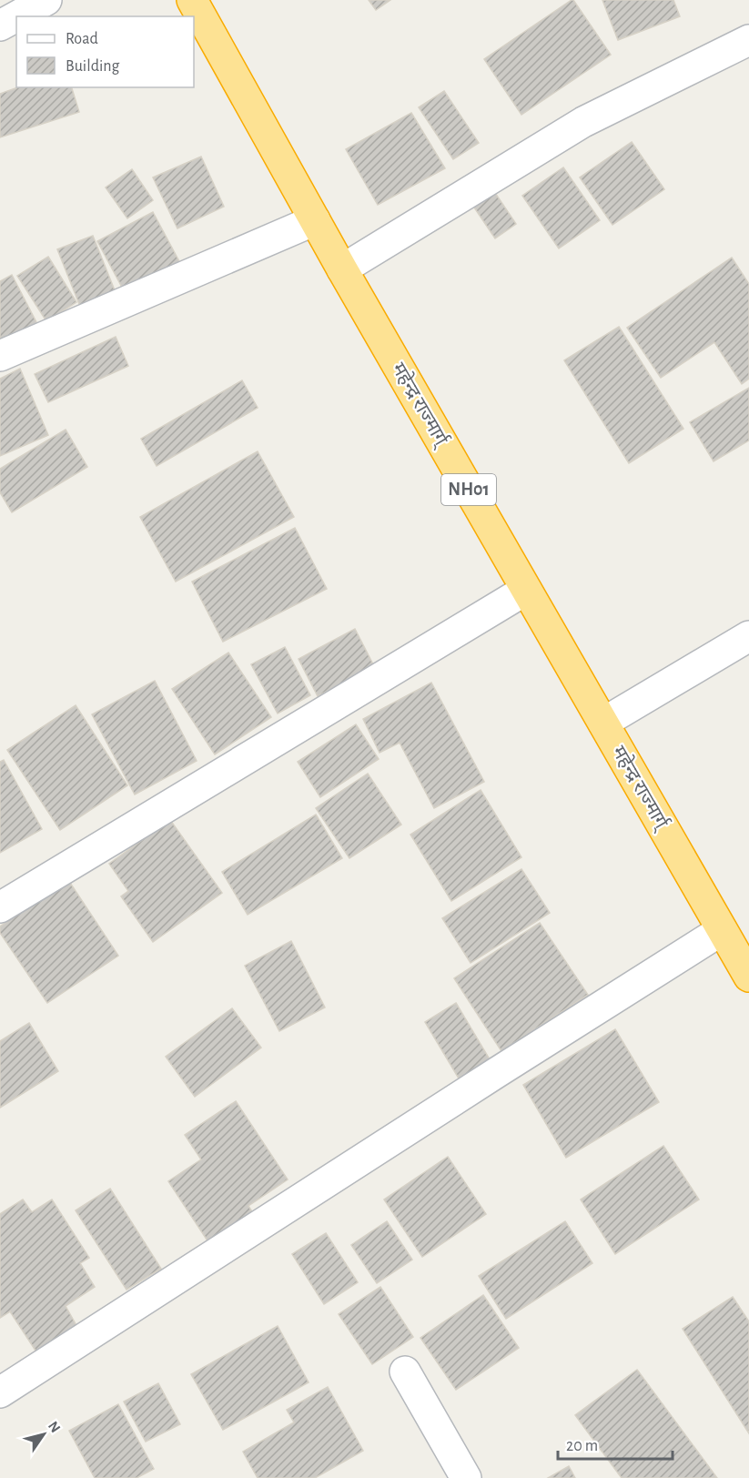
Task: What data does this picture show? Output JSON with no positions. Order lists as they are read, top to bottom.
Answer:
{
  "streets": {
    "highway": ["महेन्द्र राज्मार्ग्", "NH01"]
  },
  "legend": ["Road", "Building"],
  "scale_bar": "20 m",
  "north": "top right"
}
